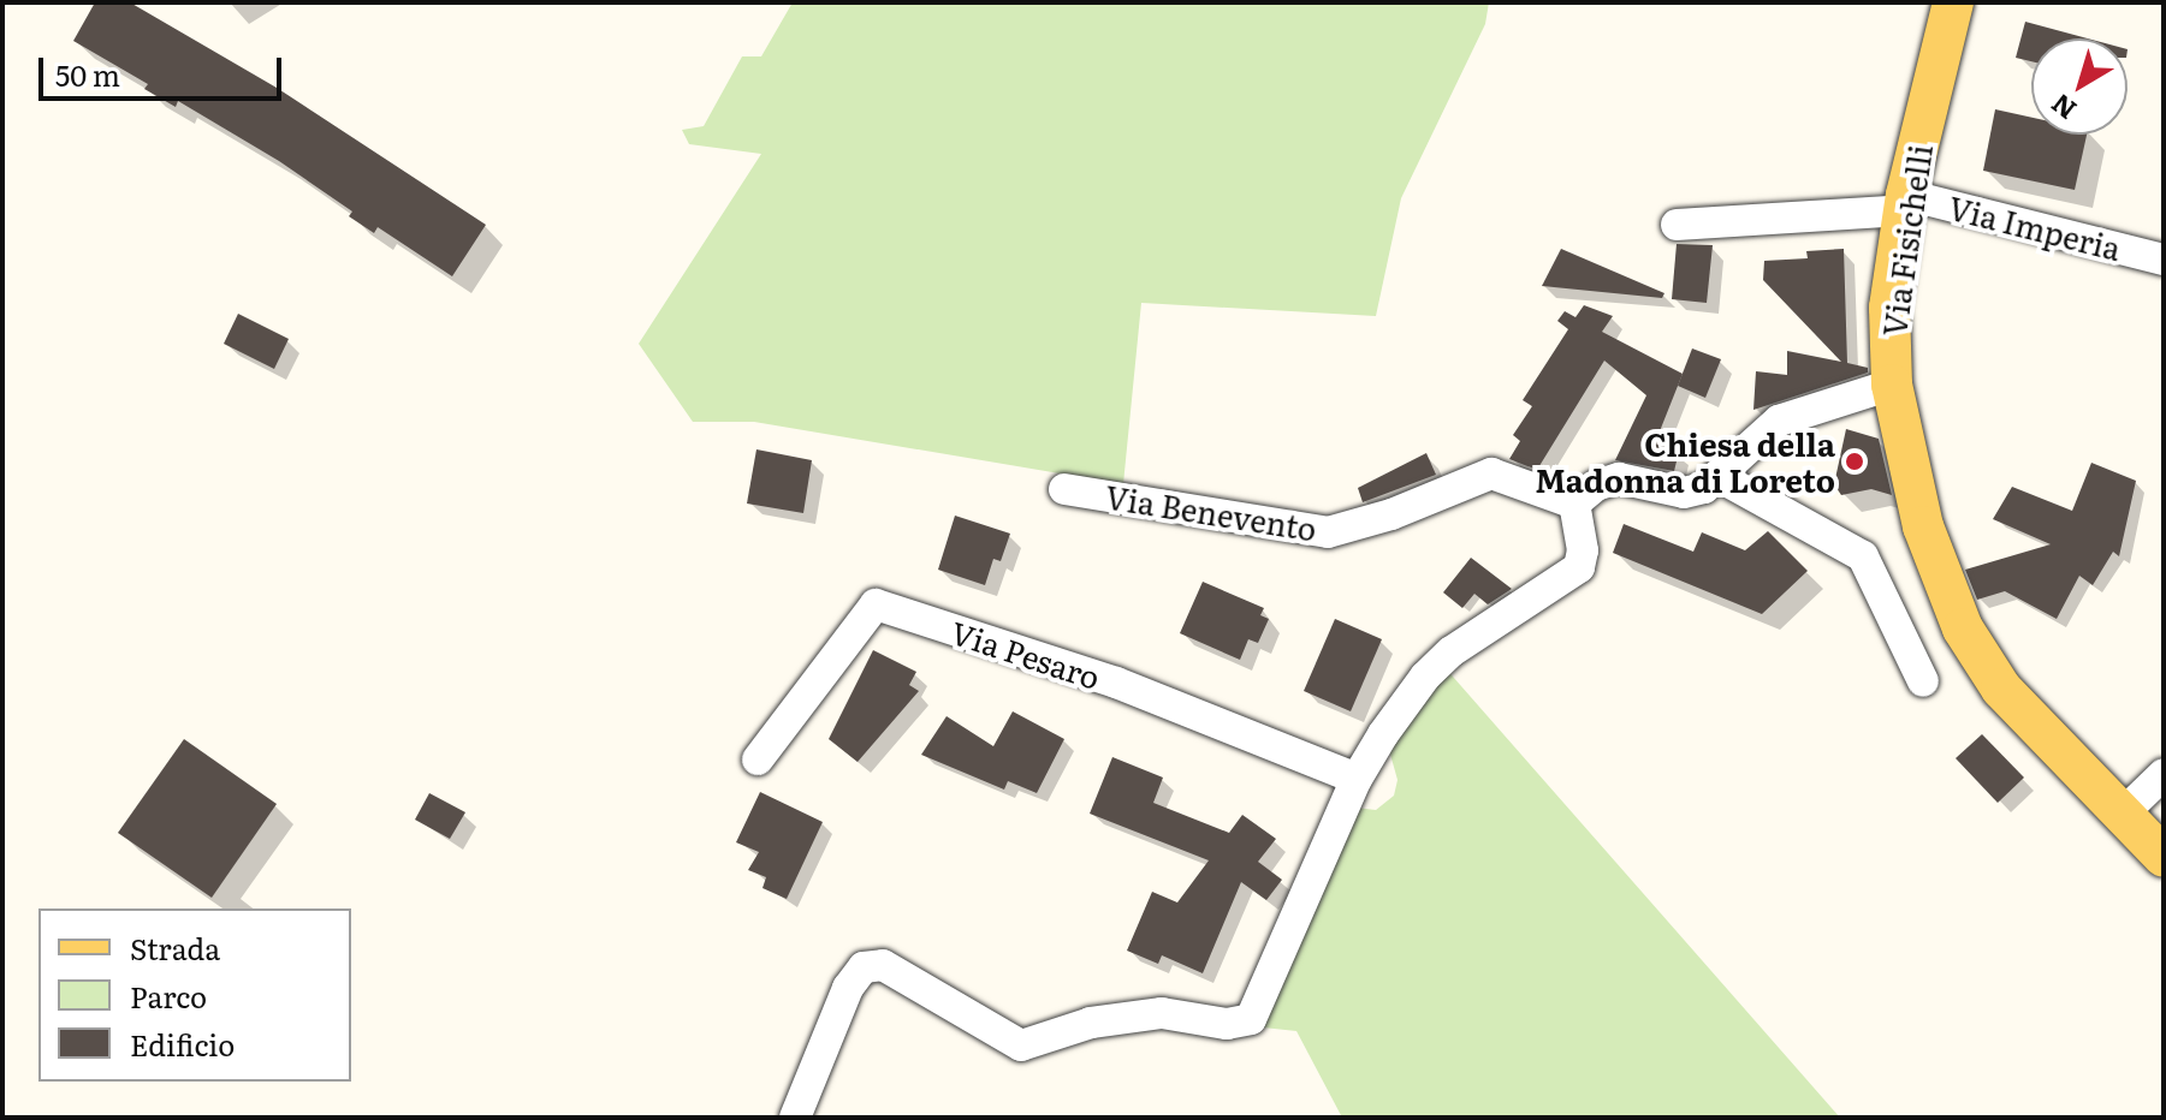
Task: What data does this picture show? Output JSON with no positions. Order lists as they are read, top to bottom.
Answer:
{
  "streets": {
    "main road": ["Via Fisichelli"],
    "street": ["Via Imperia", "Via Benevento", "Via Pesaro"]
  },
  "crossings": [
    ["Via Imperia", "Via Fisichelli"]
  ],
  "places": ["Chiesa della Madonna di Loreto"],
  "legend": ["Strada", "Parco", "Edificio"],
  "scale_bar": "50 m",
  "north": "bottom left"
}
